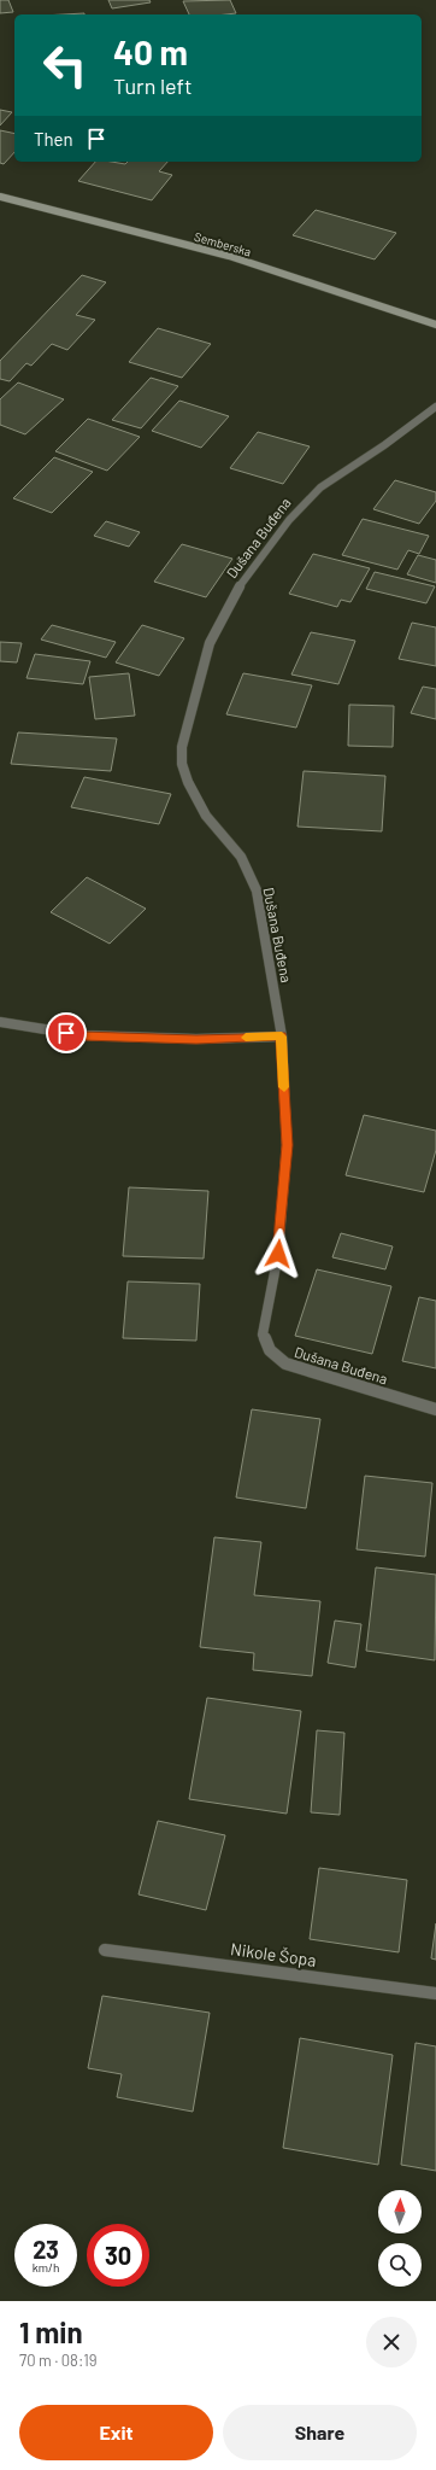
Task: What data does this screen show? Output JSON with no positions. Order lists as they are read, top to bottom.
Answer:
{
  "streets": {
    "main road": ["Semberska"],
    "street": ["Dušana Buđena", "Nikole Šopa"]
  },
  "north": "top",
  "page": {
    "turn": ["40 m", "Turn left"],
    "then": "Then",
    "speed": "23 km/h",
    "limit": "30",
    "heading": ["1 min", "70 m · 08:19"],
    "buttons": ["Exit", "Share"]
  }
}
